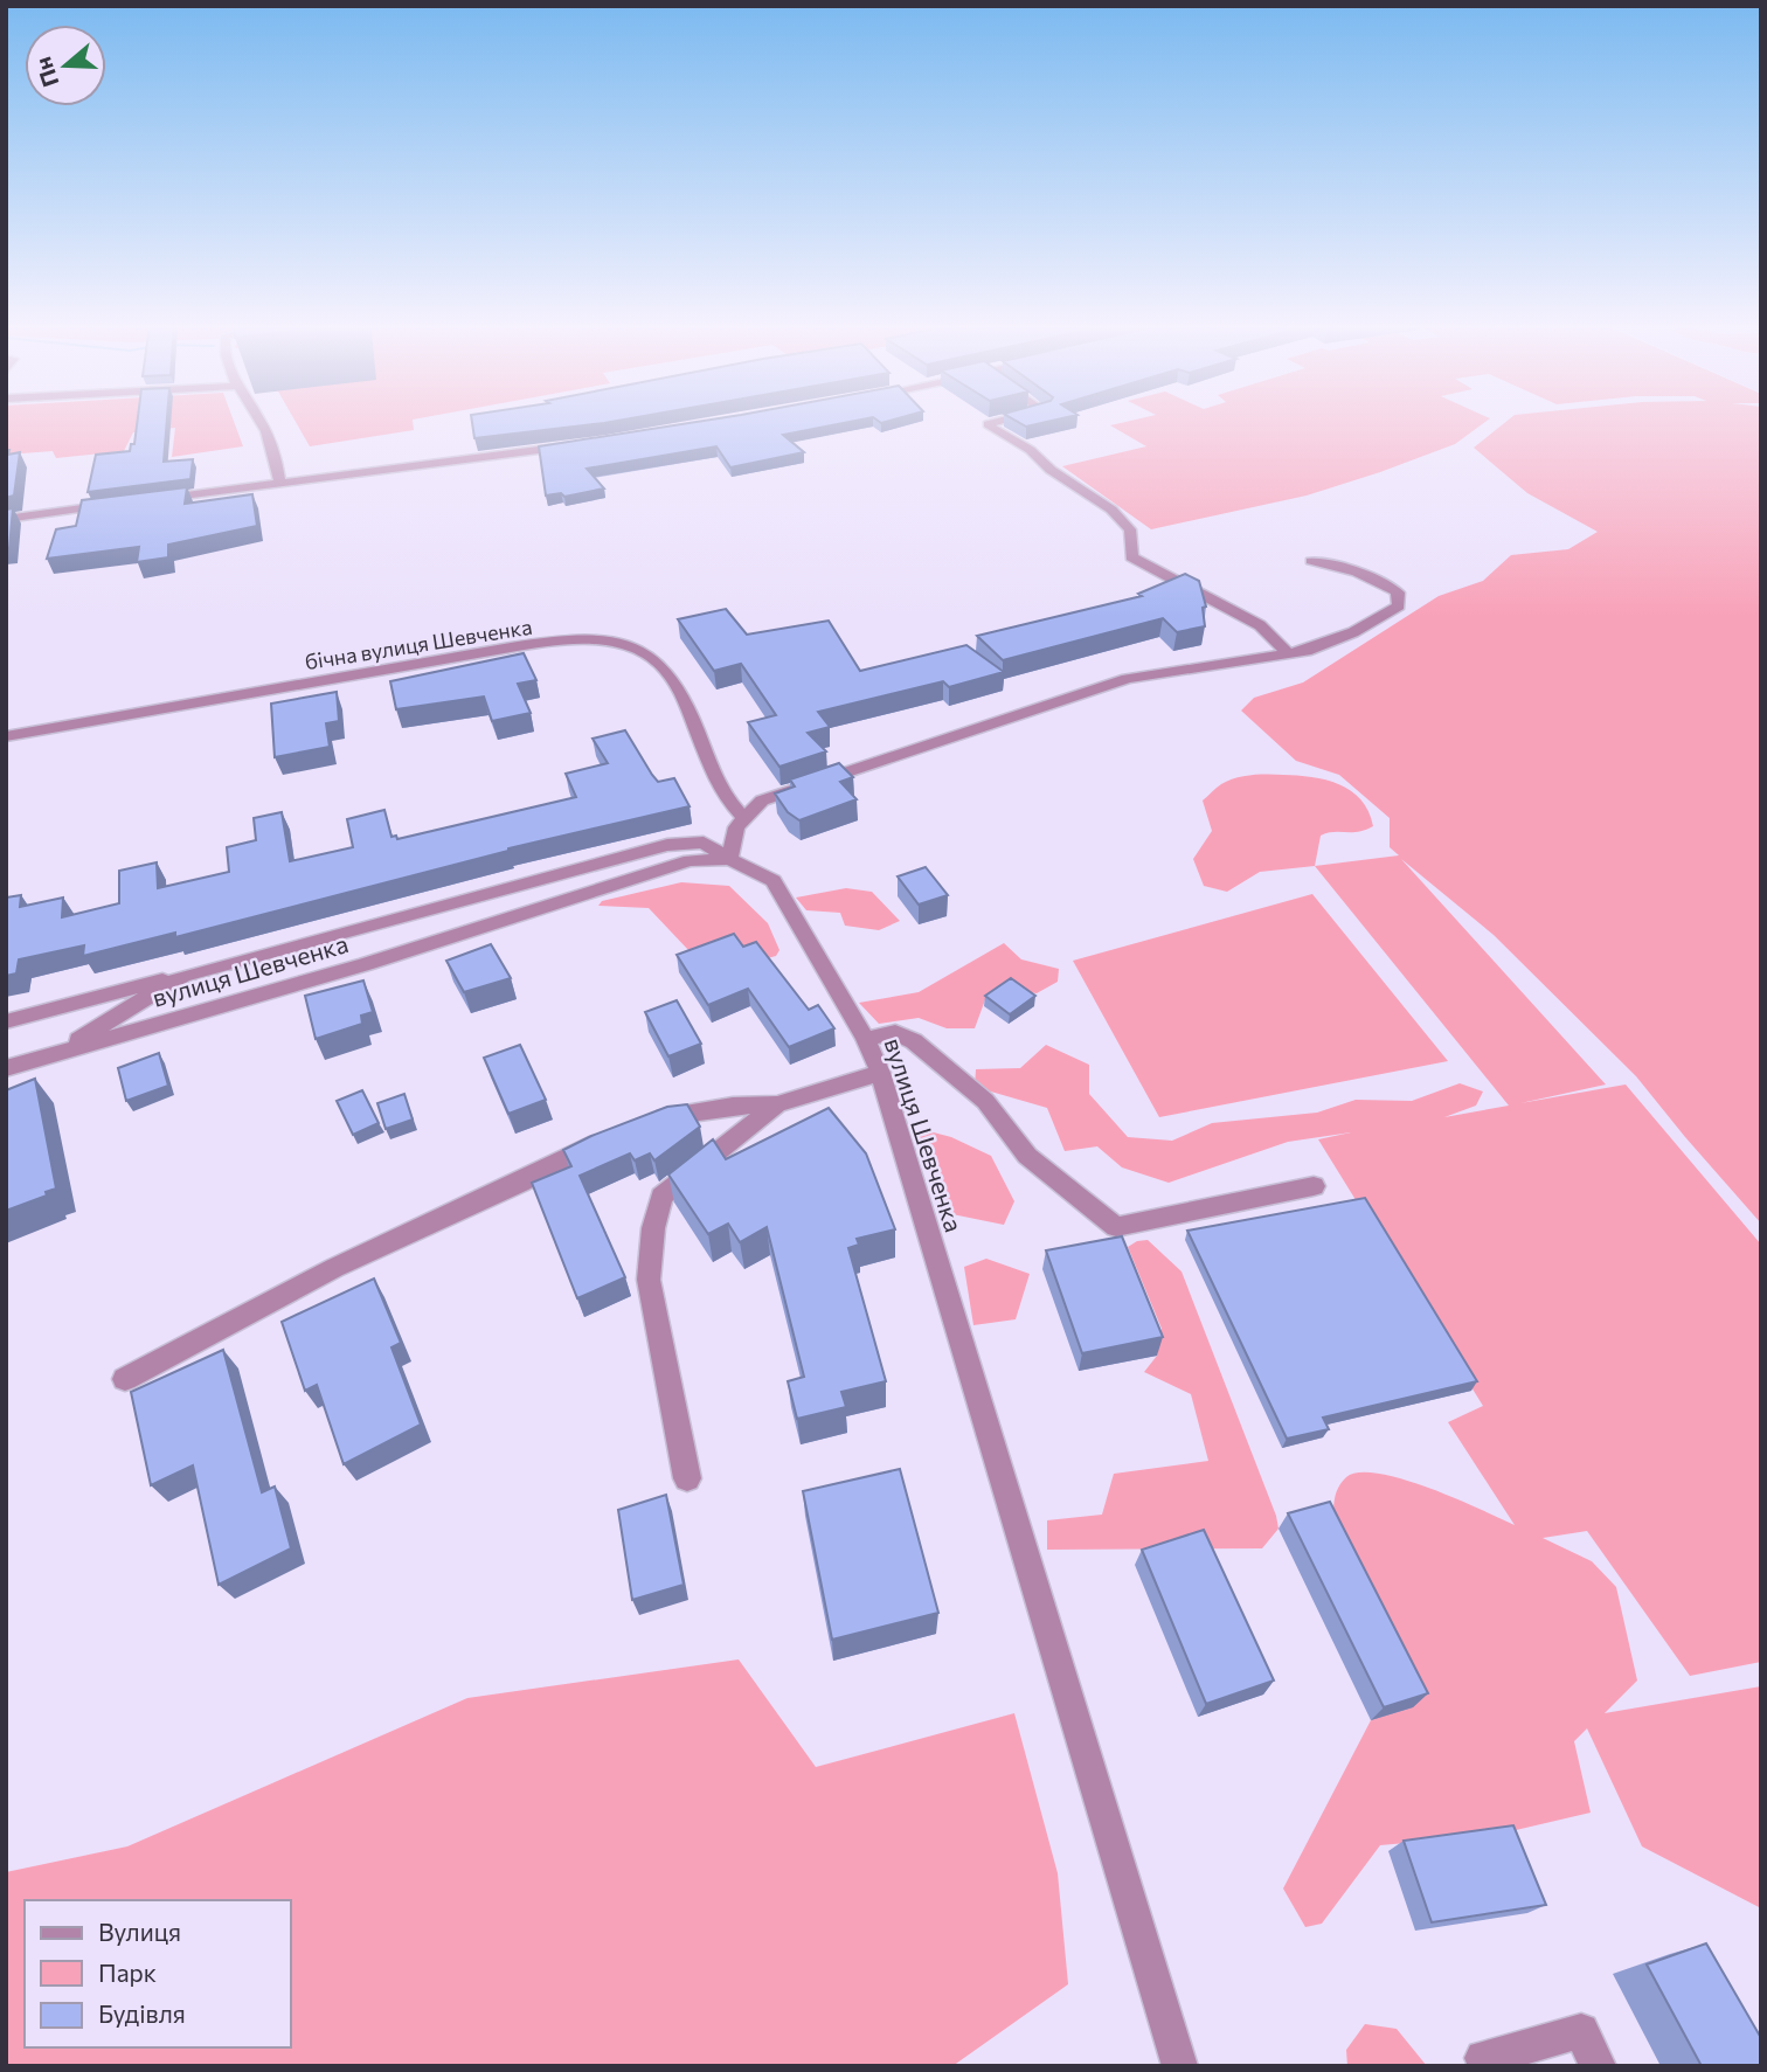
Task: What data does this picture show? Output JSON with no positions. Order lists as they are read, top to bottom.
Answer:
{
  "streets": {
    "street": ["бічна вулиця Шевченка", "вулиця Шевченка"]
  },
  "legend": ["Вулиця", "Парк", "Будівля"],
  "north": "left"
}
